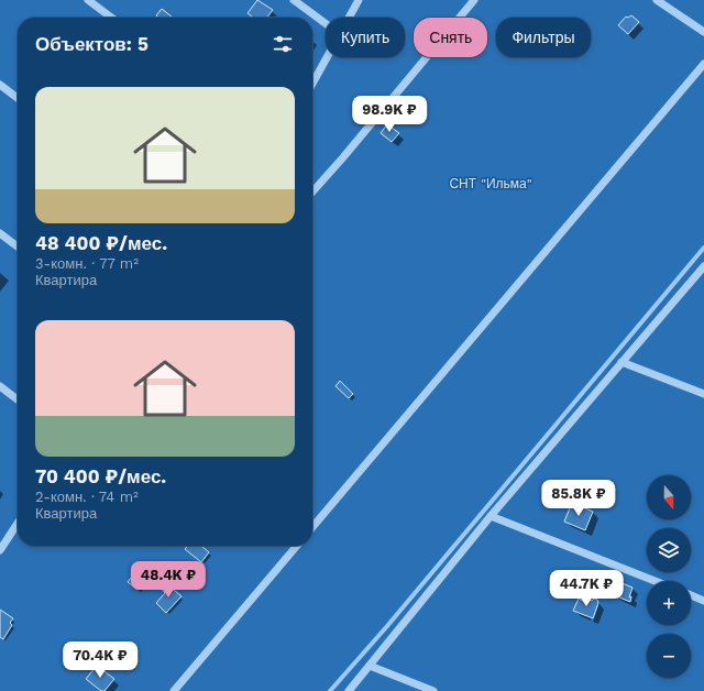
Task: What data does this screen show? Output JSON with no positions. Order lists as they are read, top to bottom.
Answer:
{
  "parks": ["СНТ \"Ильма\""],
  "north": "bottom",
  "page": {
    "chip": ["Купить", "Снять", "Фильтры"],
    "heading": "Объектов: 5",
    "list": [
      {
        "name": "48 400 ₽/мес.",
        "note": "3-комн. · 77 m² · Квартира"
      },
      {
        "name": "70 400 ₽/мес.",
        "note": "2-комн. · 74 m² · Квартира"
      }
    ],
    "price": [
      "98.9K ₽",
      "85.8K ₽",
      "48.4K ₽",
      "44.7K ₽",
      "70.4K ₽"
    ],
    "map_buttons": ["+", "−"]
  }
}
